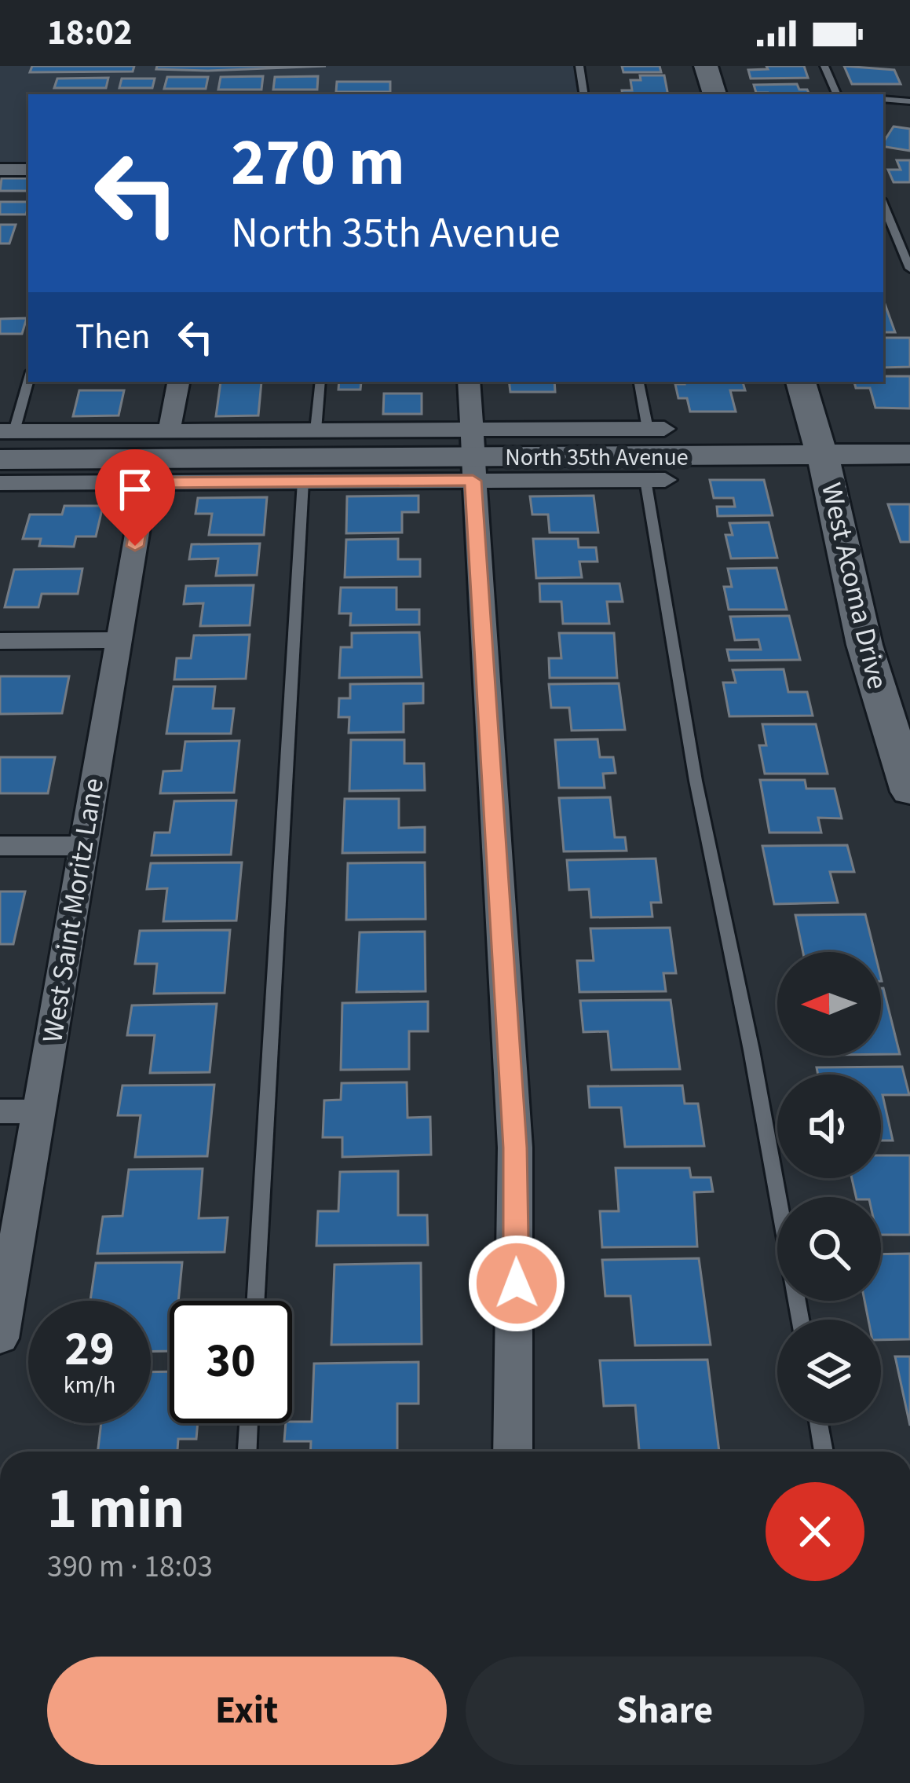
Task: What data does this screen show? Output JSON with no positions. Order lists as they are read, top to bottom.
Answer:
{
  "streets": {
    "main road": ["North 35th Avenue", "West Acoma Drive"],
    "street": ["West Saint Moritz Lane"]
  },
  "crossings": [
    ["North 35th Avenue", "West Acoma Drive"],
    ["North 35th Avenue", "West Saint Moritz Lane"]
  ],
  "north": "left",
  "page": {
    "status": "18:02",
    "turn": ["270 m", "North 35th Avenue"],
    "then": "Then",
    "speed": "29 km/h",
    "limit": "30",
    "heading": ["1 min", "390 m · 18:03"],
    "buttons": ["Exit", "Share"]
  }
}
